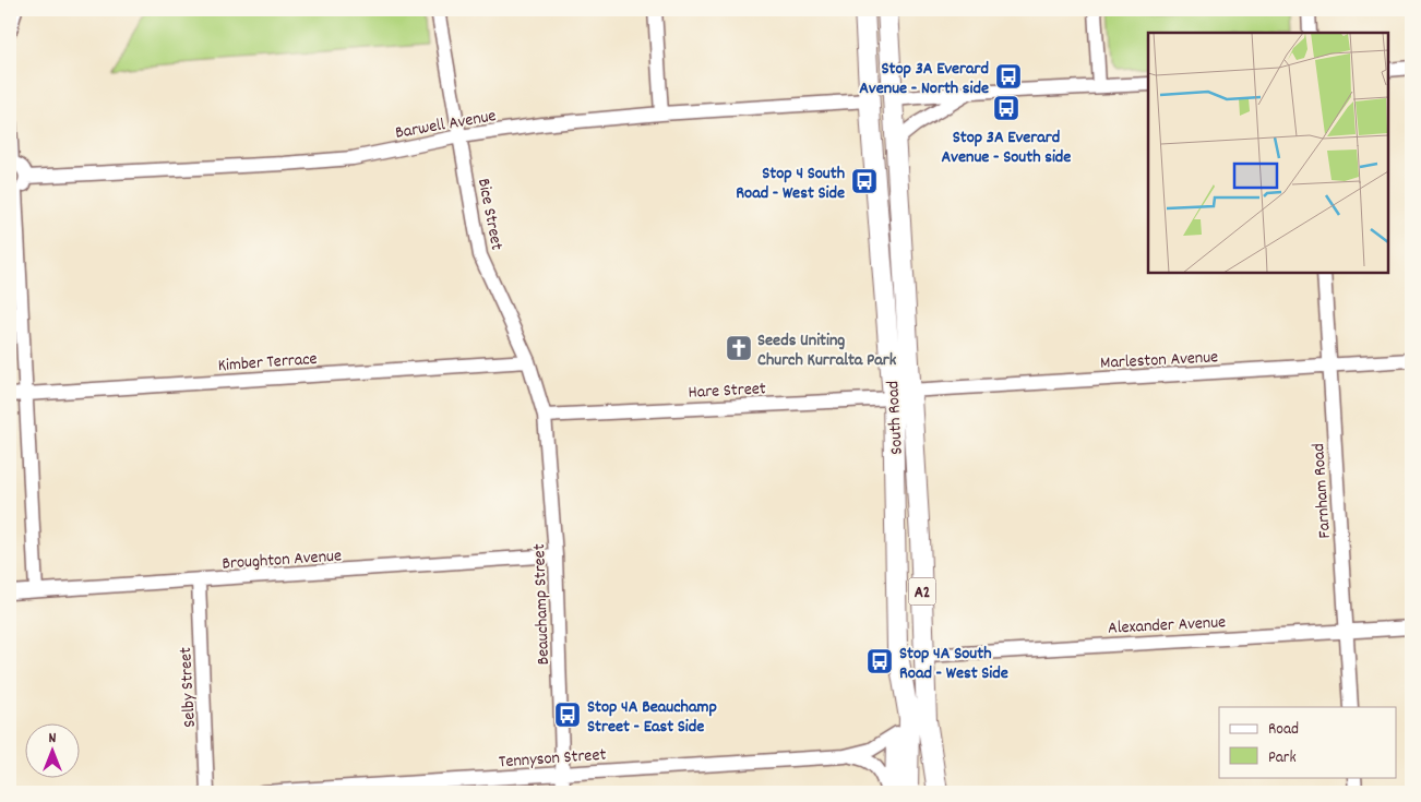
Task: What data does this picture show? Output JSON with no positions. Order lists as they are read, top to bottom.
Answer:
{
  "streets": {
    "highway": ["South Road", "A2"],
    "street": [
      "Barwell Avenue",
      "Bice Street",
      "Marleston Avenue",
      "Kimber Terrace",
      "Hare Street",
      "Farnham Road",
      "Broughton Avenue",
      "Beauchamp Street",
      "Alexander Avenue",
      "Selby Street",
      "Tennyson Street"
    ]
  },
  "crossings": [
    ["Barwell Avenue", "Bice Street"],
    ["Barwell Avenue", "South Road"],
    ["Bice Street", "Kimber Terrace"],
    ["Bice Street", "Hare Street"],
    ["Bice Street", "Beauchamp Street"],
    ["Marleston Avenue", "Hare Street"],
    ["Marleston Avenue", "South Road"],
    ["Marleston Avenue", "Farnham Road"],
    ["Hare Street", "South Road"],
    ["Hare Street", "Beauchamp Street"],
    ["South Road", "Alexander Avenue"],
    ["Farnham Road", "Alexander Avenue"],
    ["Broughton Avenue", "Beauchamp Street"],
    ["Broughton Avenue", "Selby Street"],
    ["Beauchamp Street", "Tennyson Street"]
  ],
  "places": {
    "bus stop": [
      "Stop 3A Everard Avenue - North side",
      "Stop 3A Everard Avenue - South side",
      "Stop 4 South Road - West Side",
      "Stop 4A South Road - West Side",
      "Stop 4A Beauchamp Street - East Side"
    ],
    "church": ["Seeds Uniting Church Kurralta Park"]
  },
  "legend": ["Road", "Park"],
  "north": "top"
}
